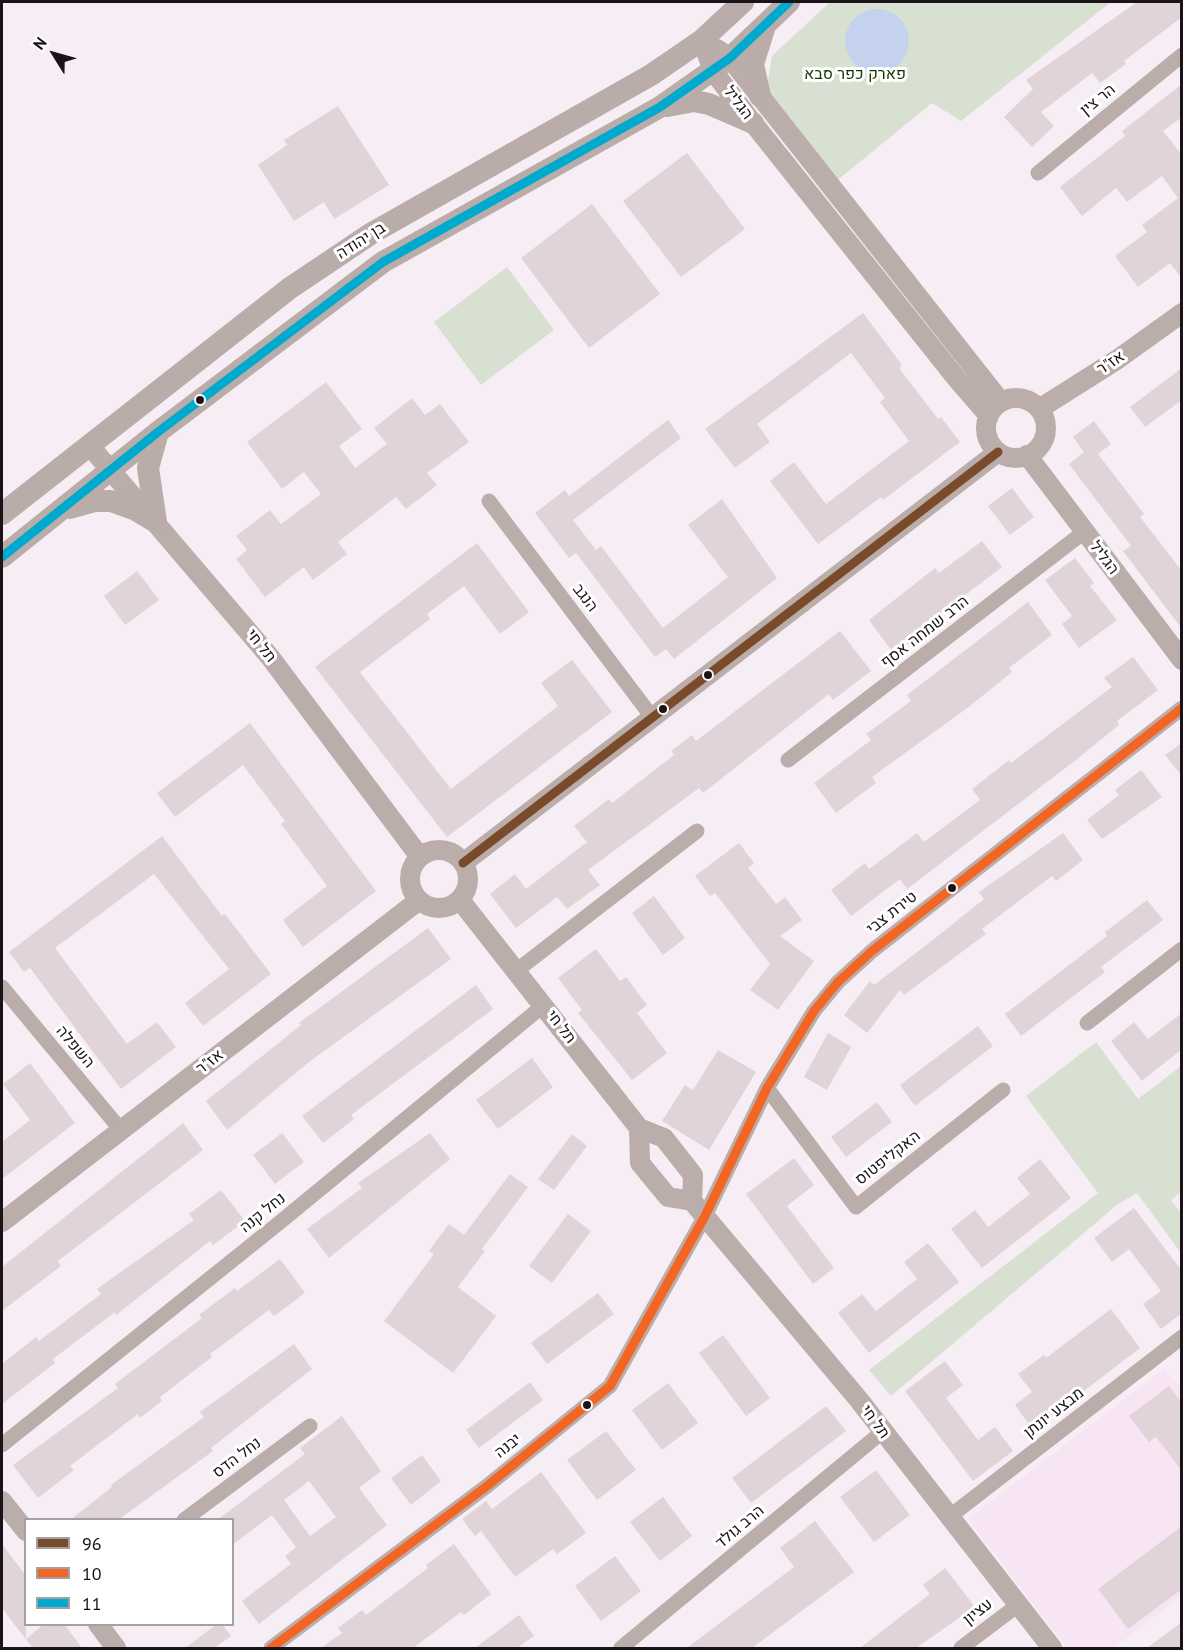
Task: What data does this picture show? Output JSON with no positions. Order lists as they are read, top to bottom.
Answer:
{
  "streets": {
    "main road": ["בן יהודה"],
    "street": [
      "הר צין",
      "הגליל",
      "אז\"ר",
      "הנגב",
      "הרב שמחה אסף",
      "תל חי",
      "טירת צבי",
      "השפלה",
      "האקליפטוס",
      "נחל קנה",
      "מבצע יונתן",
      "יבנה",
      "נחל הדס",
      "הרב גולד",
      "עציון"
    ]
  },
  "crossings": [
    ["הגליל", "בן יהודה"],
    ["הגליל", "אז\"ר"],
    ["הגליל", "הרב שמחה אסף"],
    ["בן יהודה", "תל חי"],
    ["אז\"ר", "תל חי"],
    ["אז\"ר", "השפלה"],
    ["תל חי", "טירת צבי"],
    ["תל חי", "נחל קנה"],
    ["תל חי", "מבצע יונתן"],
    ["תל חי", "יבנה"],
    ["תל חי", "הרב גולד"],
    ["תל חי", "עציון"],
    ["טירת צבי", "האקליפטוס"],
    ["טירת צבי", "יבנה"]
  ],
  "parks": ["פארק כפר סבא"],
  "lines": ["transit line 11", "transit line 96", "transit line 10"],
  "legend": ["96", "10", "11"],
  "north": "top left"
}
